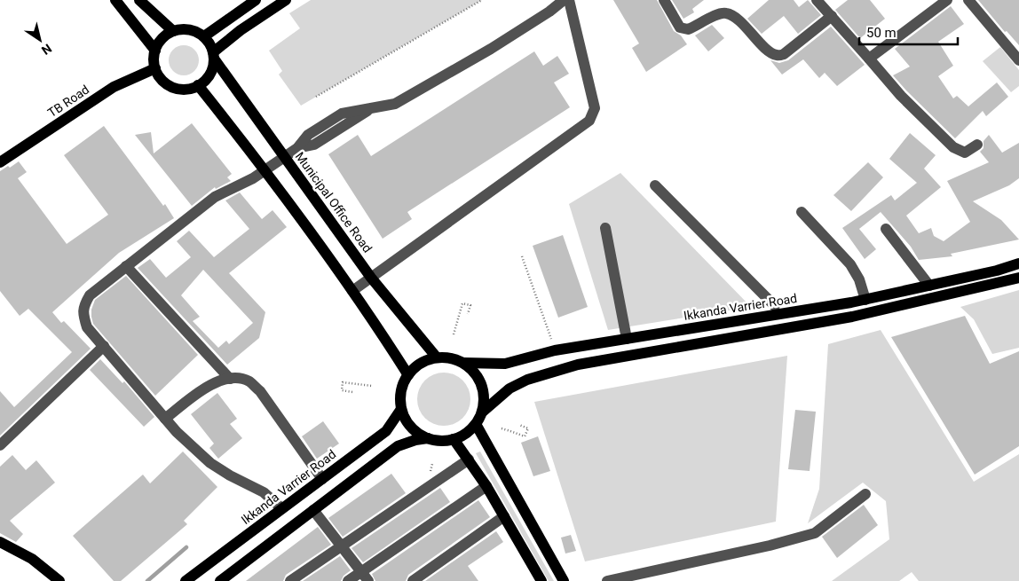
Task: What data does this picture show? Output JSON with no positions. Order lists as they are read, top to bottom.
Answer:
{
  "streets": {
    "main road": ["TB Road", "Municipal Office Road", "Ikkanda Varrier Road"]
  },
  "crossings": [
    ["TB Road", "Municipal Office Road"],
    ["Municipal Office Road", "Ikkanda Varrier Road"]
  ],
  "scale_bar": "50 m",
  "north": "bottom right"
}
